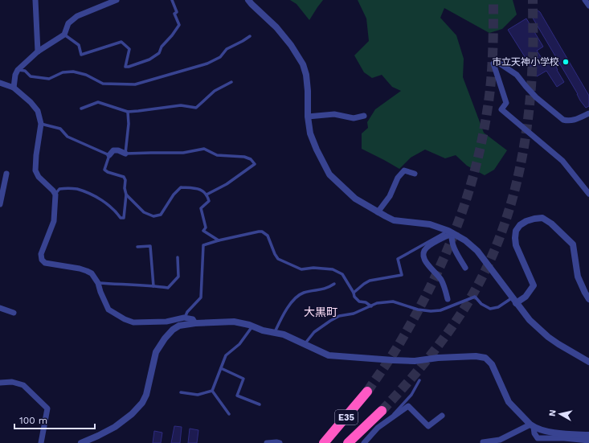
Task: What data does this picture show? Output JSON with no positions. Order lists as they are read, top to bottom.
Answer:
{
  "streets": {
    "highway": ["E35"]
  },
  "districts": ["大黒町"],
  "places": ["市立天神小学校"],
  "scale_bar": "100 m",
  "north": "left"
}
